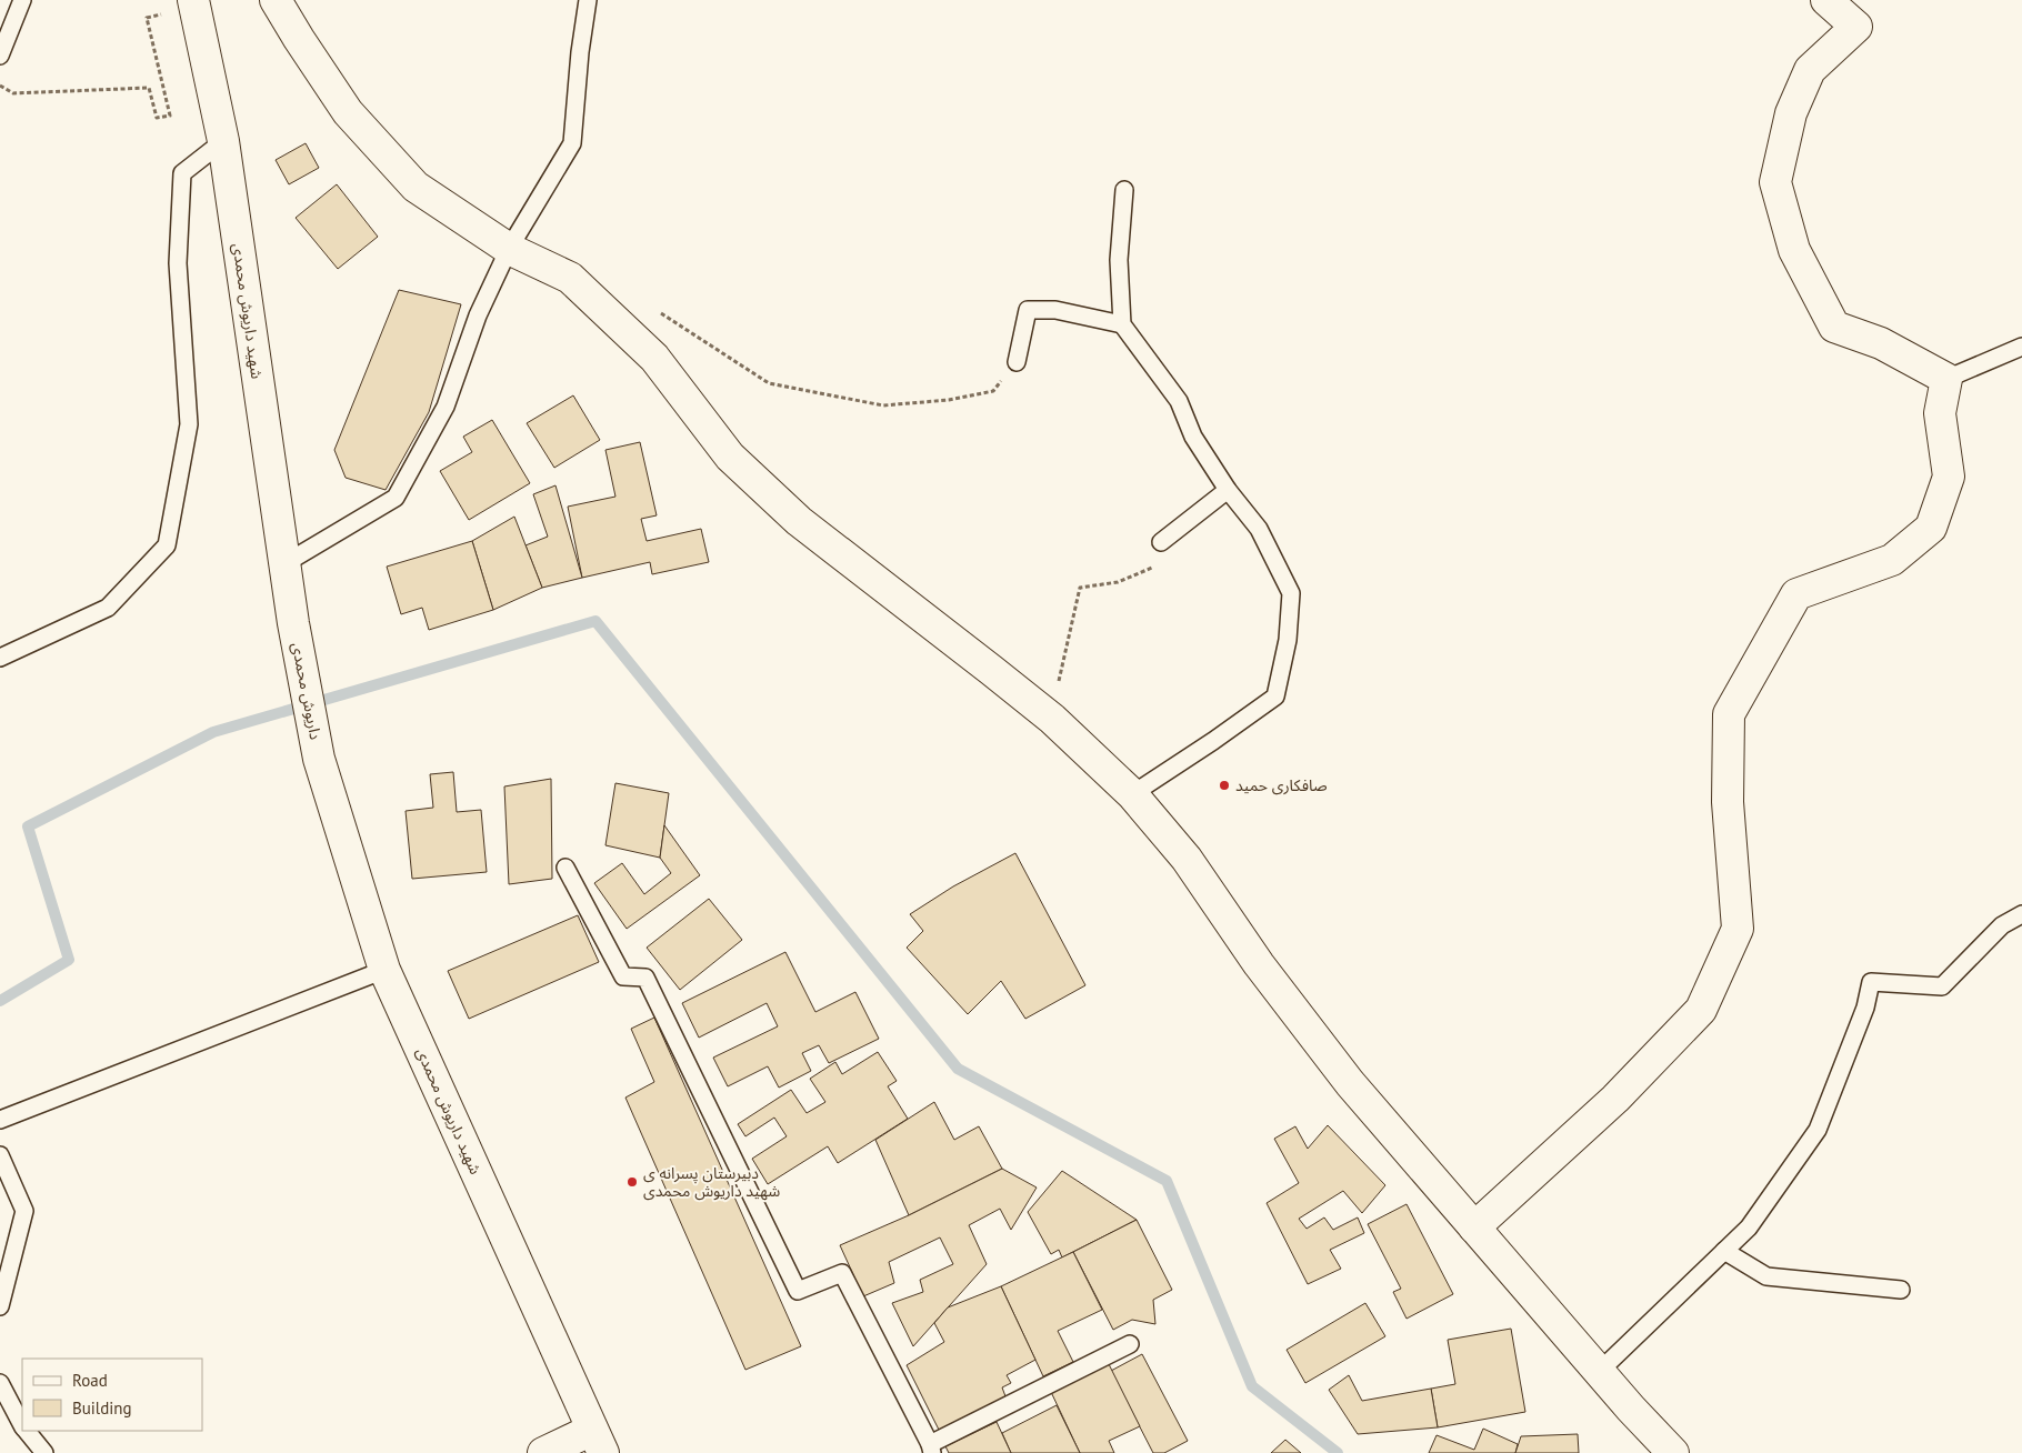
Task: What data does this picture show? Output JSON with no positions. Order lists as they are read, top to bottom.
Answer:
{
  "streets": {
    "main road": ["شهید داریوش محمدی", "داریوش محمدی"]
  },
  "crossings": [
    ["شهید داریوش محمدی", "داریوش محمدی"]
  ],
  "places": ["صافکاری حمید", "دبیرستان پسرانه ی شهید داریوش محمدی"],
  "legend": ["Road", "Building"]
}
